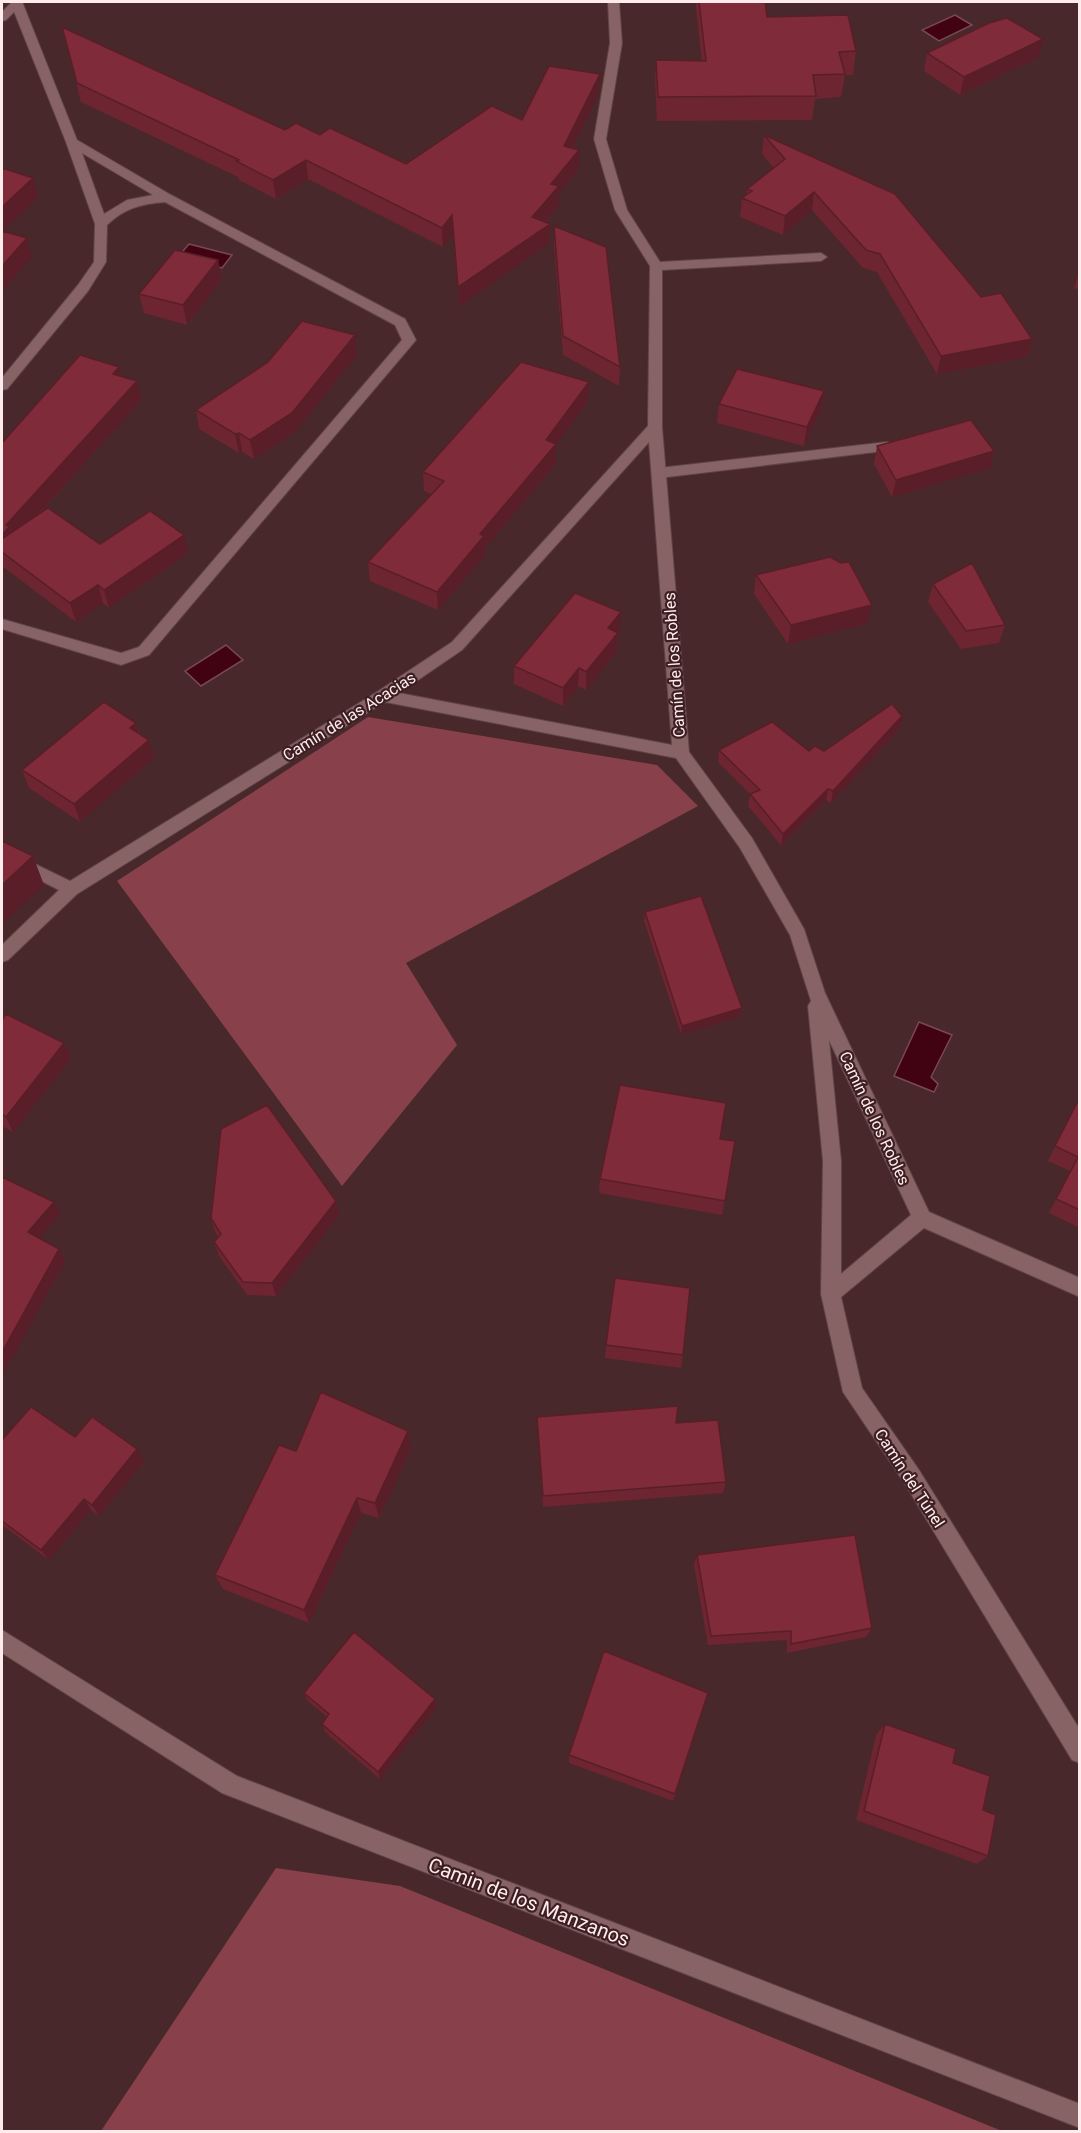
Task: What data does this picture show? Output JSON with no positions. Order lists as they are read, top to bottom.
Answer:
{
  "streets": {
    "street": [
      "Camín de los Robles",
      "Camín de las Acacias",
      "Camín del Túnel",
      "Camin de los Manzanos"
    ]
  },
  "crossings": [
    ["Camín de los Robles", "Camín de las Acacias"],
    ["Camín de los Robles", "Camín del Túnel"]
  ]
}
